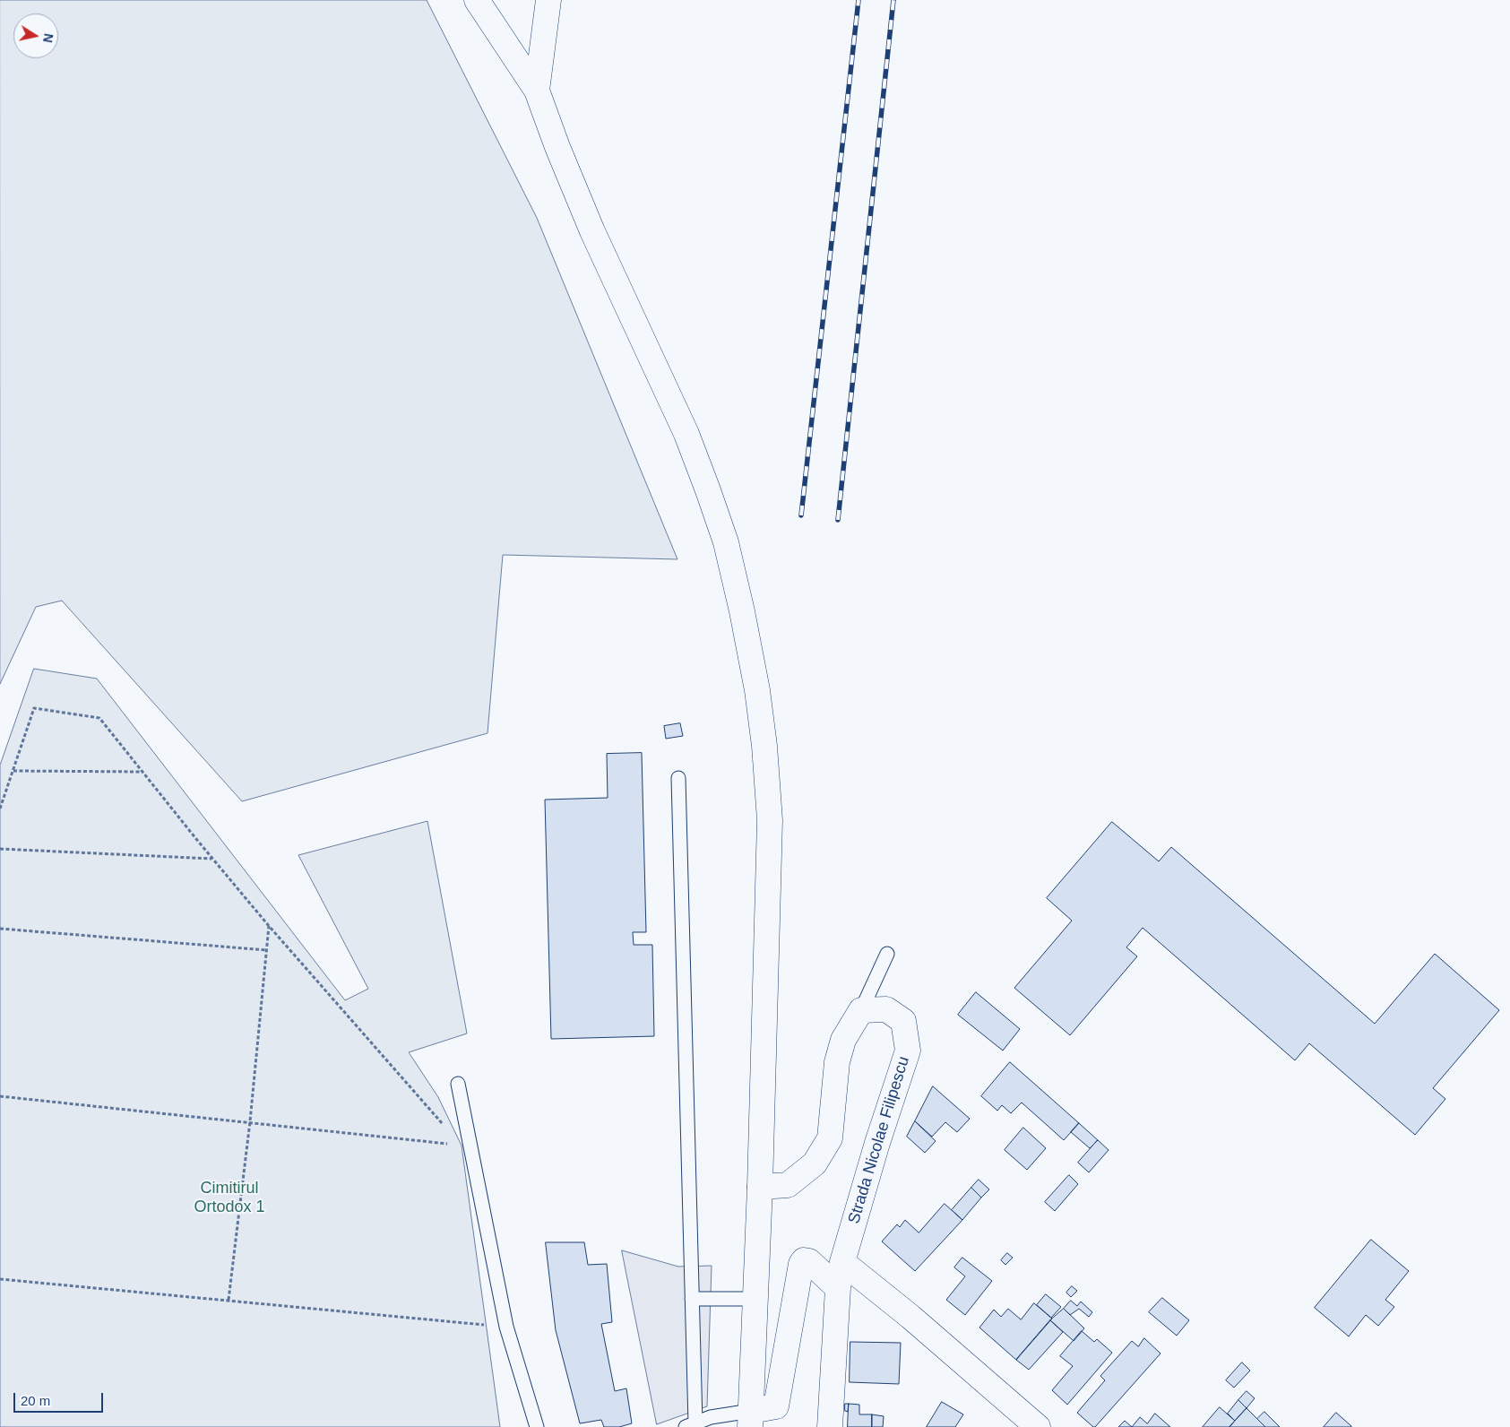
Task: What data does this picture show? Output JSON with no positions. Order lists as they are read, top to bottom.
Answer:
{
  "streets": {
    "main road": ["Strada Nicolae Filipescu"]
  },
  "parks": ["Cimitirul Ortodox 1"],
  "scale_bar": "20 m",
  "north": "right"
}
